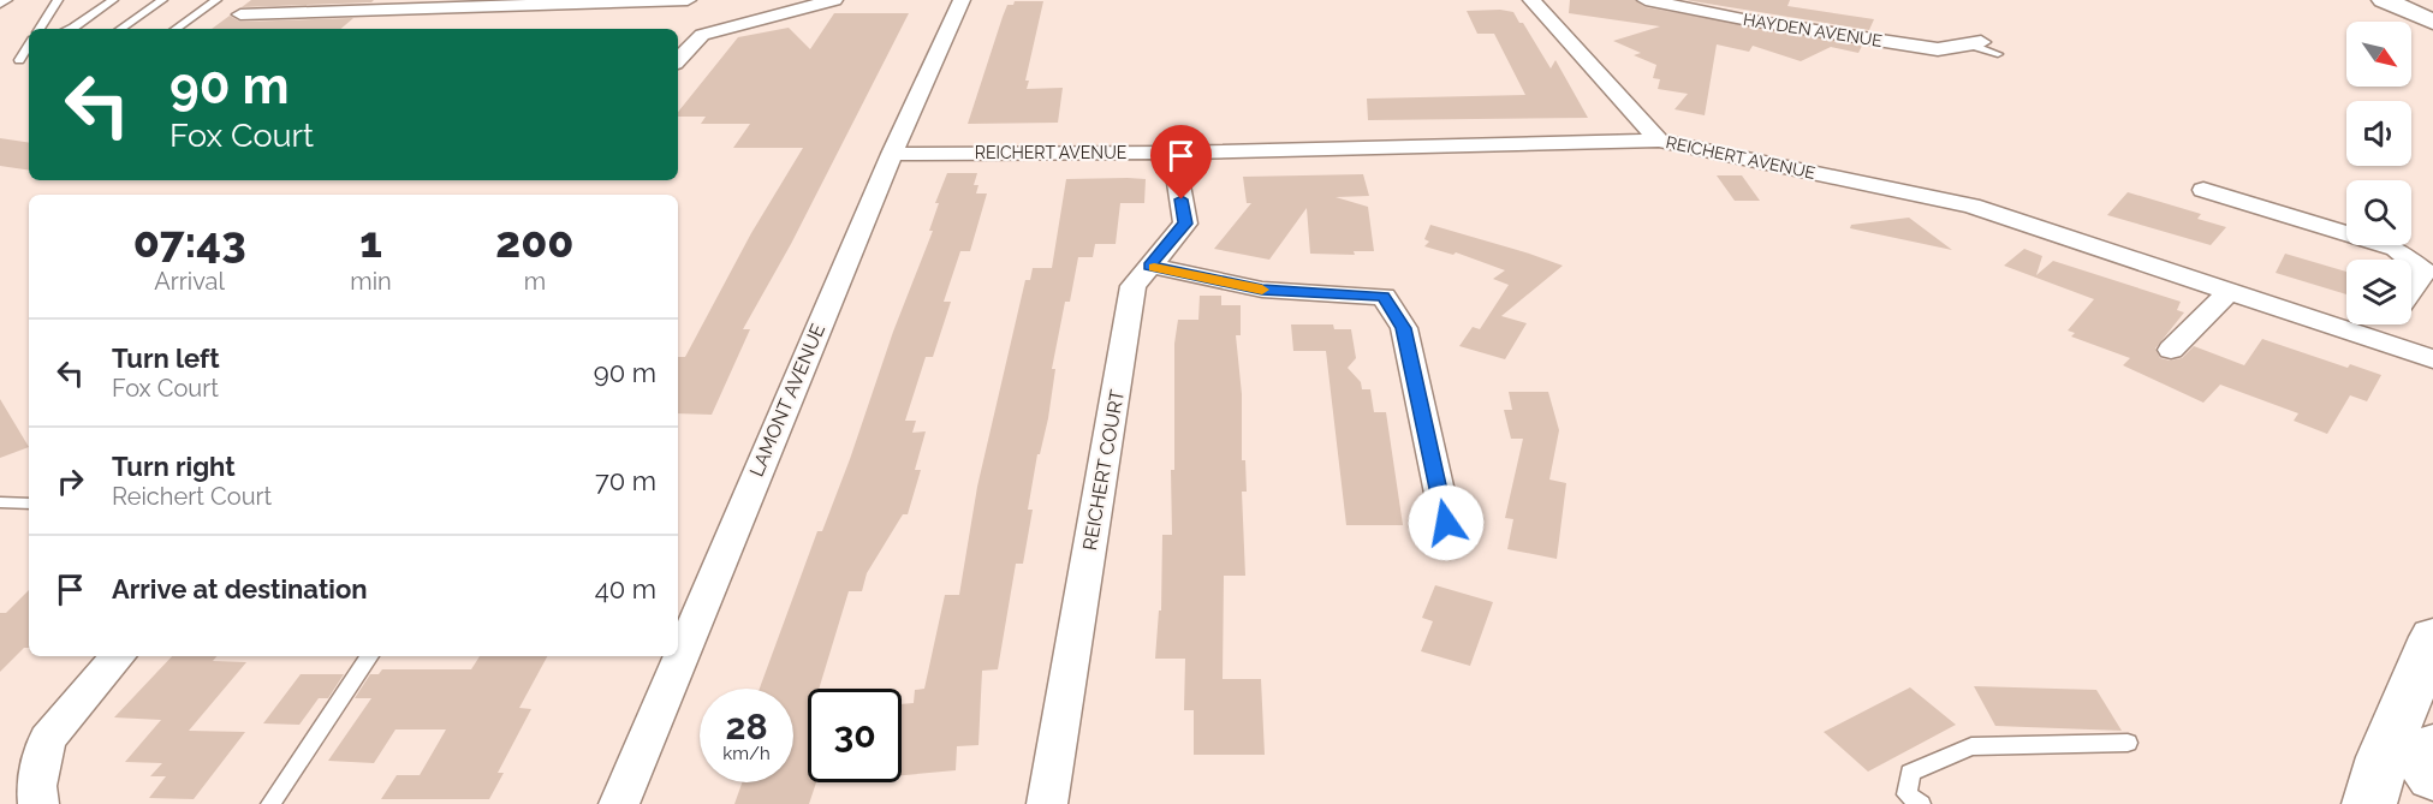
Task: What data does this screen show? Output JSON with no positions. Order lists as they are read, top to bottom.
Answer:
{
  "streets": {
    "street": [
      "HAYDEN AVENUE",
      "REICHERT AVENUE",
      "LAMONT AVENUE",
      "REICHERT COURT"
    ]
  },
  "crossings": [
    ["REICHERT AVENUE", "LAMONT AVENUE"],
    ["REICHERT AVENUE", "REICHERT COURT"]
  ],
  "north": "bottom right",
  "page": {
    "turn": ["90 m", "Fox Court"],
    "eta": [
      "07:43",
      "Arrival",
      "1",
      "min",
      "200",
      "m"
    ],
    "list": [
      {
        "name": "Turn left",
        "note": "Fox Court",
        "value": "90 m"
      },
      {
        "name": "Turn right",
        "note": "Reichert Court",
        "value": "70 m"
      },
      {
        "name": "Arrive at destination",
        "value": "40 m"
      }
    ],
    "speed": "28 km/h",
    "limit": "30"
  }
}
